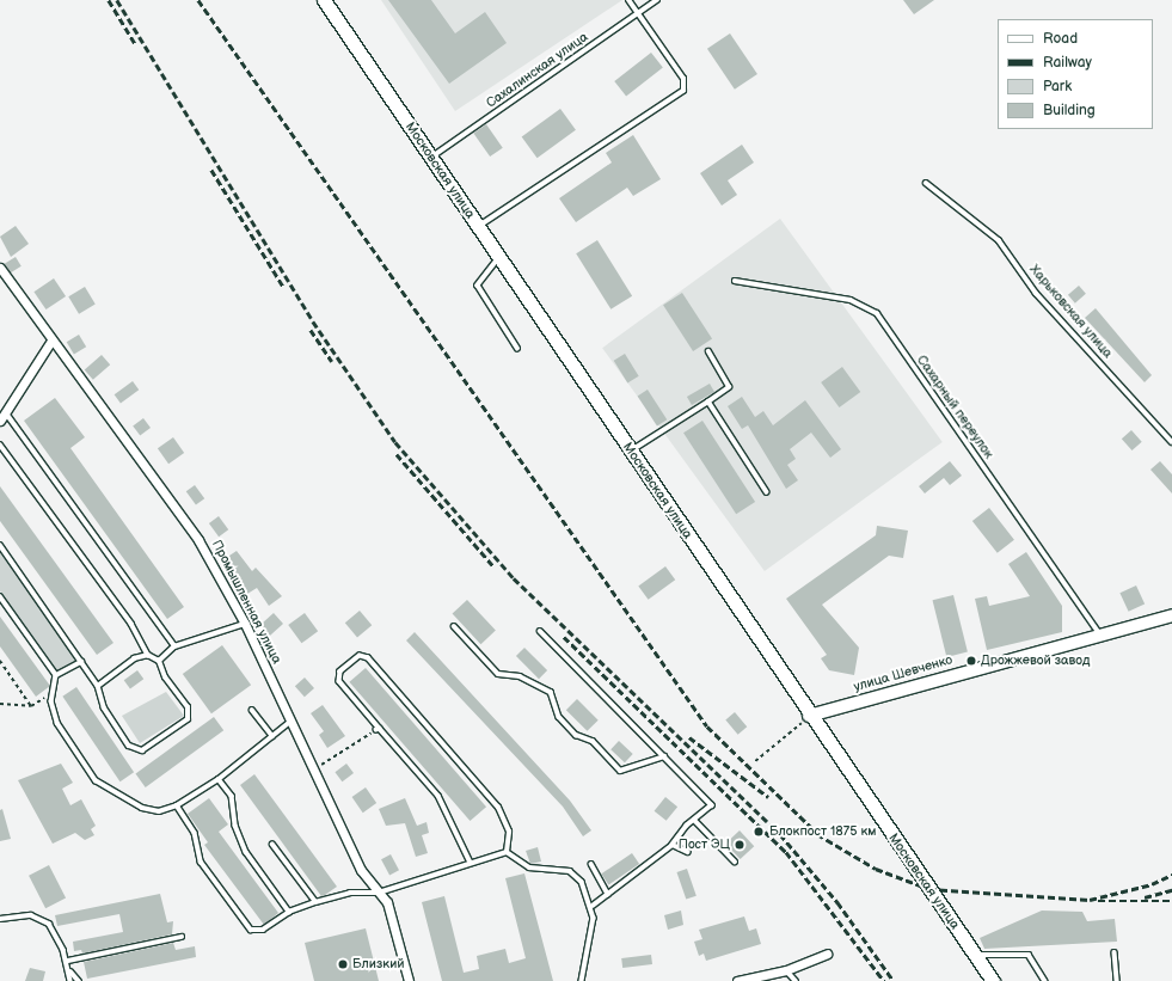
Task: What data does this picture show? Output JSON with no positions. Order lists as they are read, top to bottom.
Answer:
{
  "streets": {
    "main road": ["Московская улица", "улица Шевченко"],
    "street": ["Промышленная улица"],
    "lane": ["Сахалинская улица", "Харьковская улица", "Сахарный переулок"]
  },
  "crossings": [
    ["Сахалинская улица", "Московская улица"],
    ["Московская улица", "улица Шевченко"],
    ["Сахарный переулок", "улица Шевченко"]
  ],
  "places": [
    "Дрожжевой завод",
    "Блокпост 1875 км",
    "Пост ЭЦ",
    "Близкий"
  ],
  "legend": [
    "Road",
    "Railway",
    "Park",
    "Building"
  ]
}
